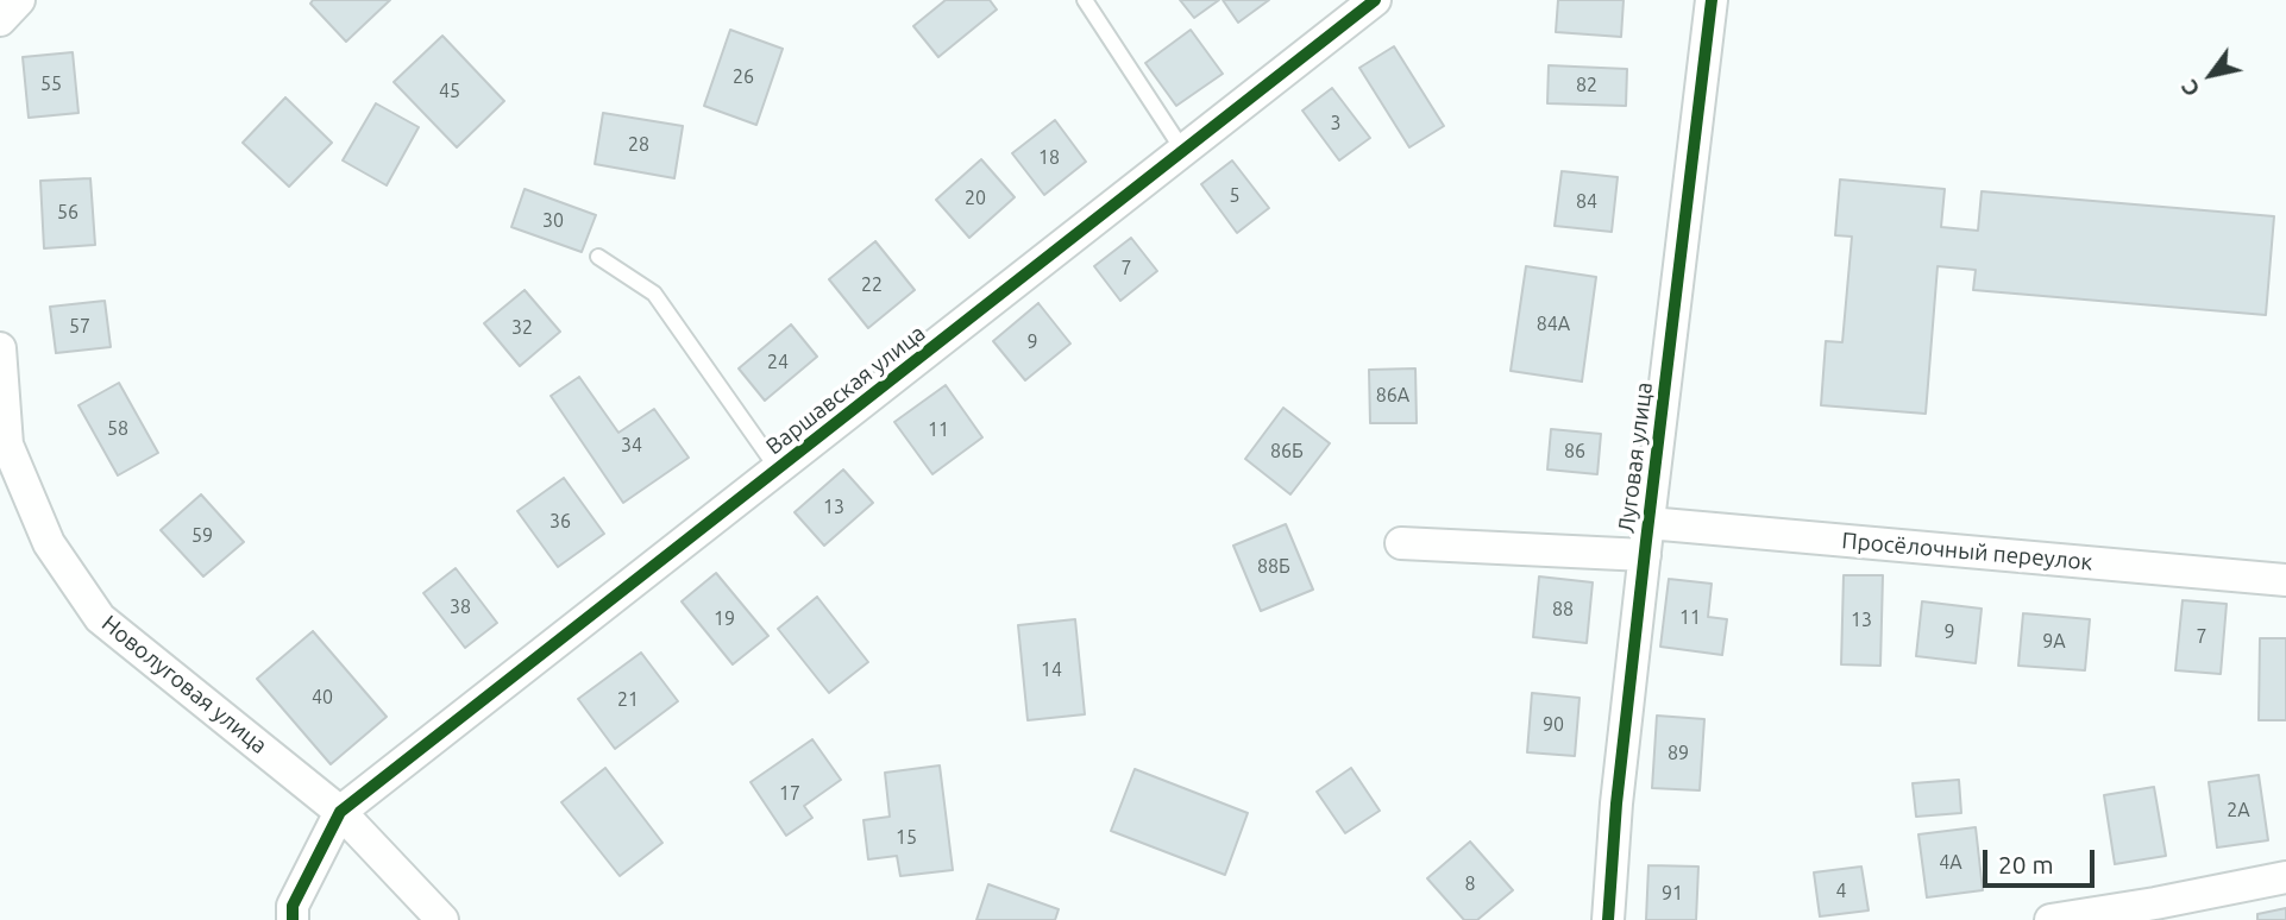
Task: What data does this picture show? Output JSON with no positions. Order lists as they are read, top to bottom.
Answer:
{
  "streets": {
    "street": [
      "Варшавская улица",
      "Луговая улица",
      "Просёлочный переулок",
      "Новолуговая улица"
    ]
  },
  "crossings": [
    ["Варшавская улица", "Новолуговая улица"],
    ["Луговая улица", "Просёлочный переулок"]
  ],
  "house_numbers": [
    "26",
    "55",
    "82",
    "45",
    "3",
    "28",
    "18",
    "5",
    "20",
    "84",
    "56",
    "30",
    "7",
    "22",
    "84А",
    "57",
    "32",
    "9",
    "24",
    "86А",
    "58",
    "11",
    "34",
    "86Б",
    "86",
    "13",
    "36",
    "59",
    "88Б",
    "38",
    "88",
    "11",
    "19",
    "13",
    "9",
    "7",
    "9А",
    "14",
    "40",
    "21",
    "90",
    "89",
    "17",
    "2А",
    "15",
    "4А",
    "8",
    "4",
    "91"
  ],
  "scale_bar": "20 m",
  "north": "bottom left"
}
